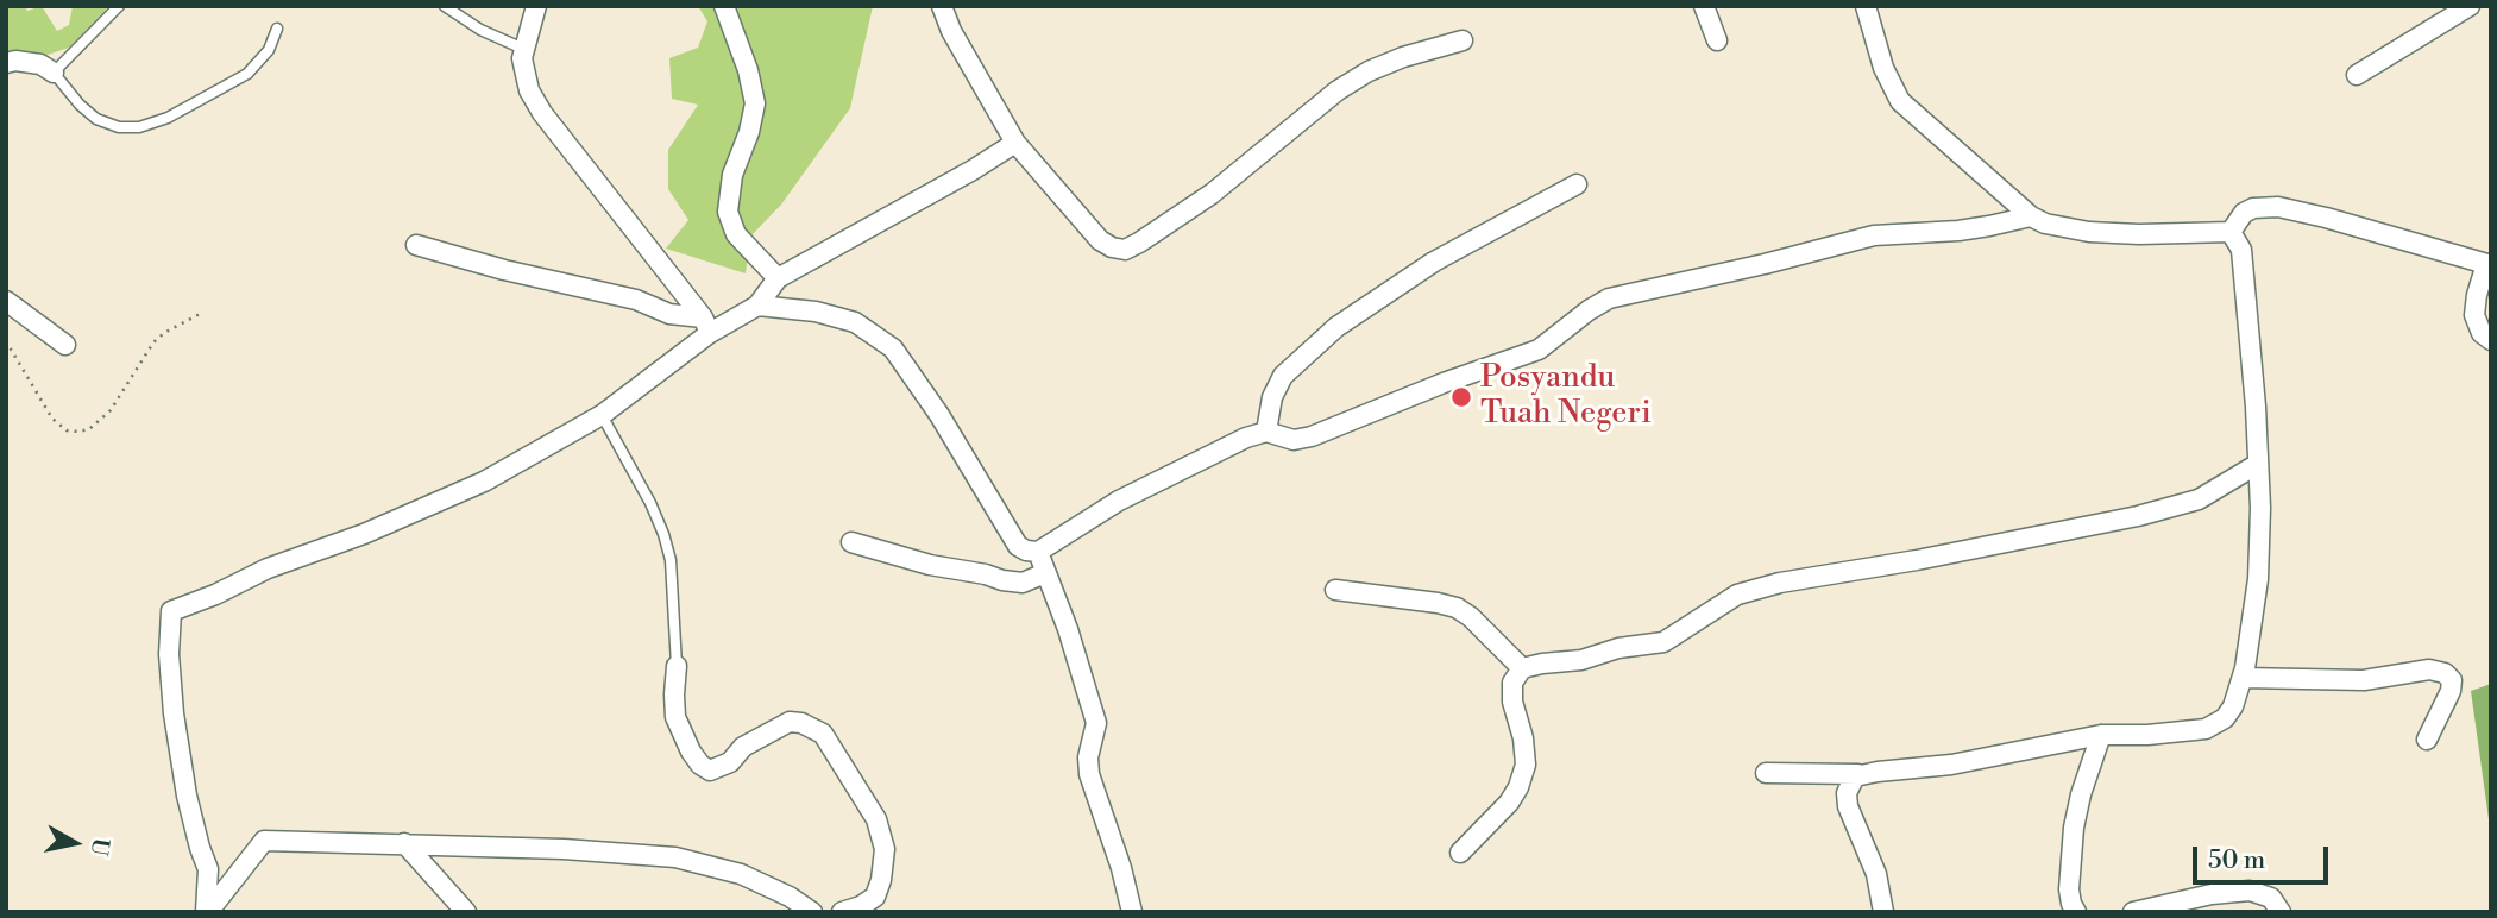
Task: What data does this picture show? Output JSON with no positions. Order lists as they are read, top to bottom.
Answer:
{
  "places": ["Posyandu Tuah Negeri"],
  "scale_bar": "50 m",
  "north": "right"
}
